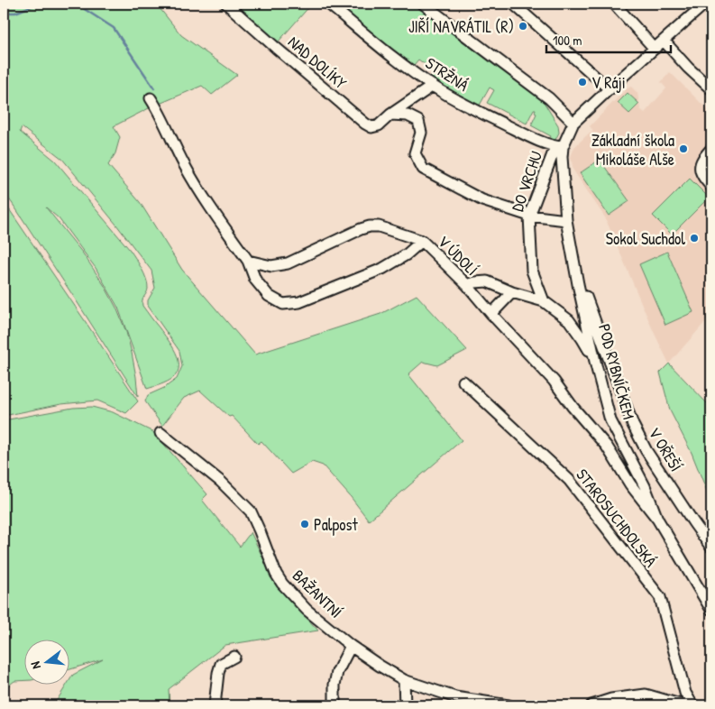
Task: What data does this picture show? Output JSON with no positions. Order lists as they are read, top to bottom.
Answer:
{
  "streets": {
    "street": [
      "NAD DOLÍKY",
      "STRŽNÁ",
      "DO VRCHU",
      "V ÚDOLÍ",
      "POD RYBNÍČKEM",
      "V OŘEŠÍ",
      "STAROSUCHDOLSKÁ",
      "BAŽANTNÍ"
    ]
  },
  "crossings": [
    ["NAD DOLÍKY", "STRŽNÁ"],
    ["STRŽNÁ", "DO VRCHU"],
    ["STRŽNÁ", "POD RYBNÍČKEM"],
    ["DO VRCHU", "POD RYBNÍČKEM"],
    ["V ÚDOLÍ", "POD RYBNÍČKEM"],
    ["POD RYBNÍČKEM", "V OŘEŠÍ"]
  ],
  "places": [
    "JIŘÍ NAVRÁTIL (R)",
    "V Ráji",
    "Základní škola Mikoláše Alše",
    "Sokol Suchdol",
    "Palpost"
  ],
  "scale_bar": "100 m",
  "north": "left"
}
